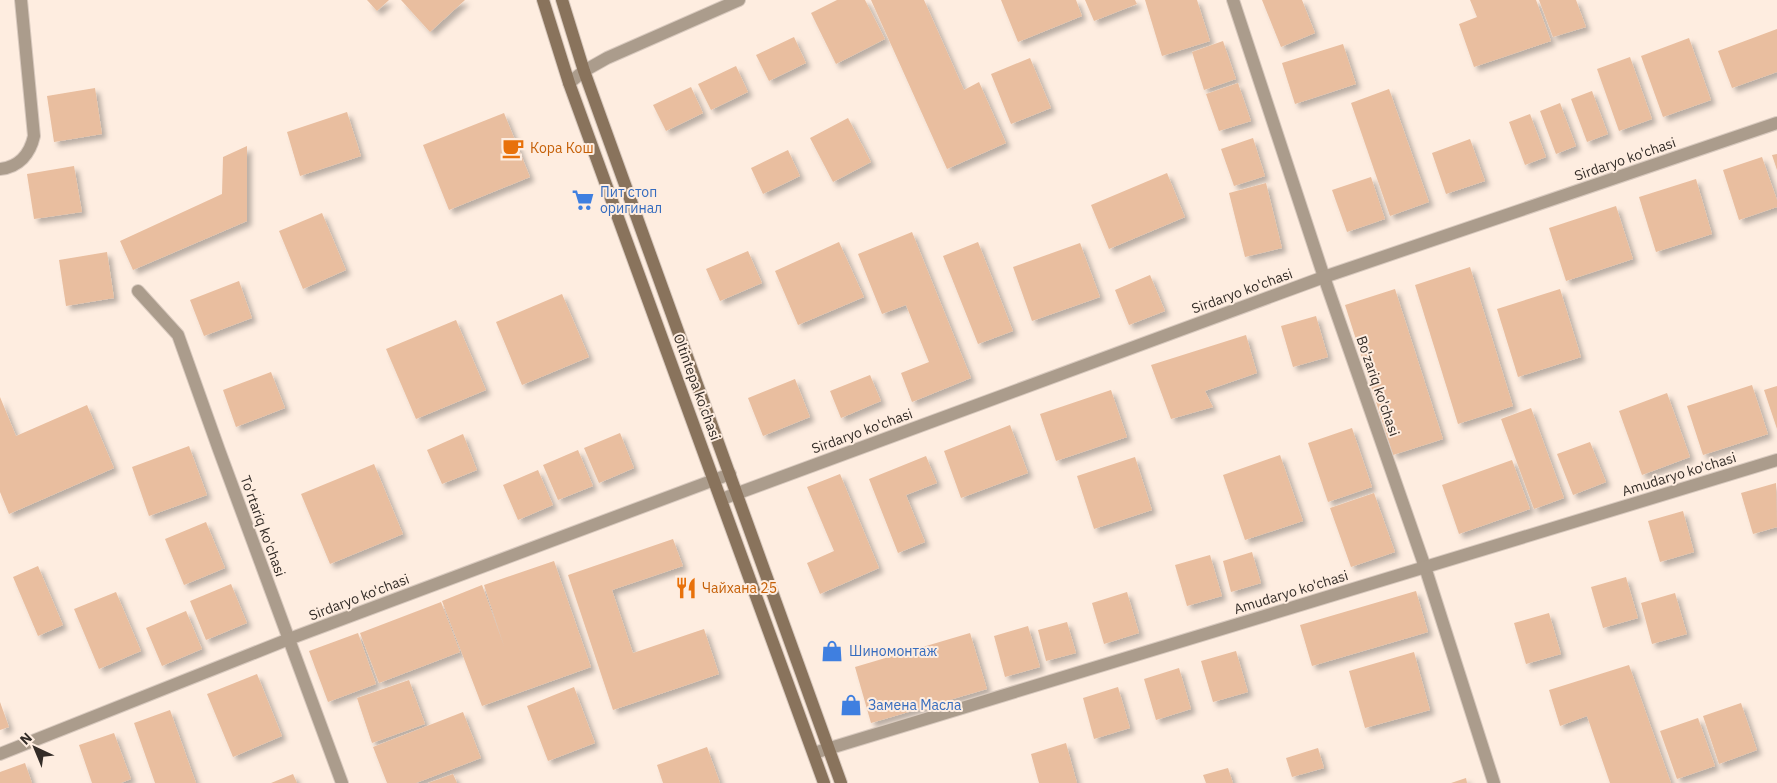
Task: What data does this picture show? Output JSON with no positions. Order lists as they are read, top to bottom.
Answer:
{
  "streets": {
    "main road": ["Oltintepa ko'chasi"],
    "street": [
      "Sirdaryo ko'chasi",
      "Bo'zariq ko'chasi",
      "Amudaryo ko'chasi",
      "To'rtariq ko'chasi"
    ]
  },
  "crossings": [
    ["Sirdaryo ko'chasi", "Bo'zariq ko'chasi"],
    ["Sirdaryo ko'chasi", "Oltintepa ko'chasi"],
    ["Sirdaryo ko'chasi", "To'rtariq ko'chasi"],
    ["Bo'zariq ko'chasi", "Amudaryo ko'chasi"],
    ["Oltintepa ko'chasi", "Amudaryo ko'chasi"]
  ],
  "places": {
    "cafe": ["Кора Кош"],
    "supermarket": ["Пит стоп оригинал"],
    "restaurant": ["Чайхана 25"],
    "shop": ["Шиномонтаж", "Замена Маслa"]
  },
  "north": "top left"
}
